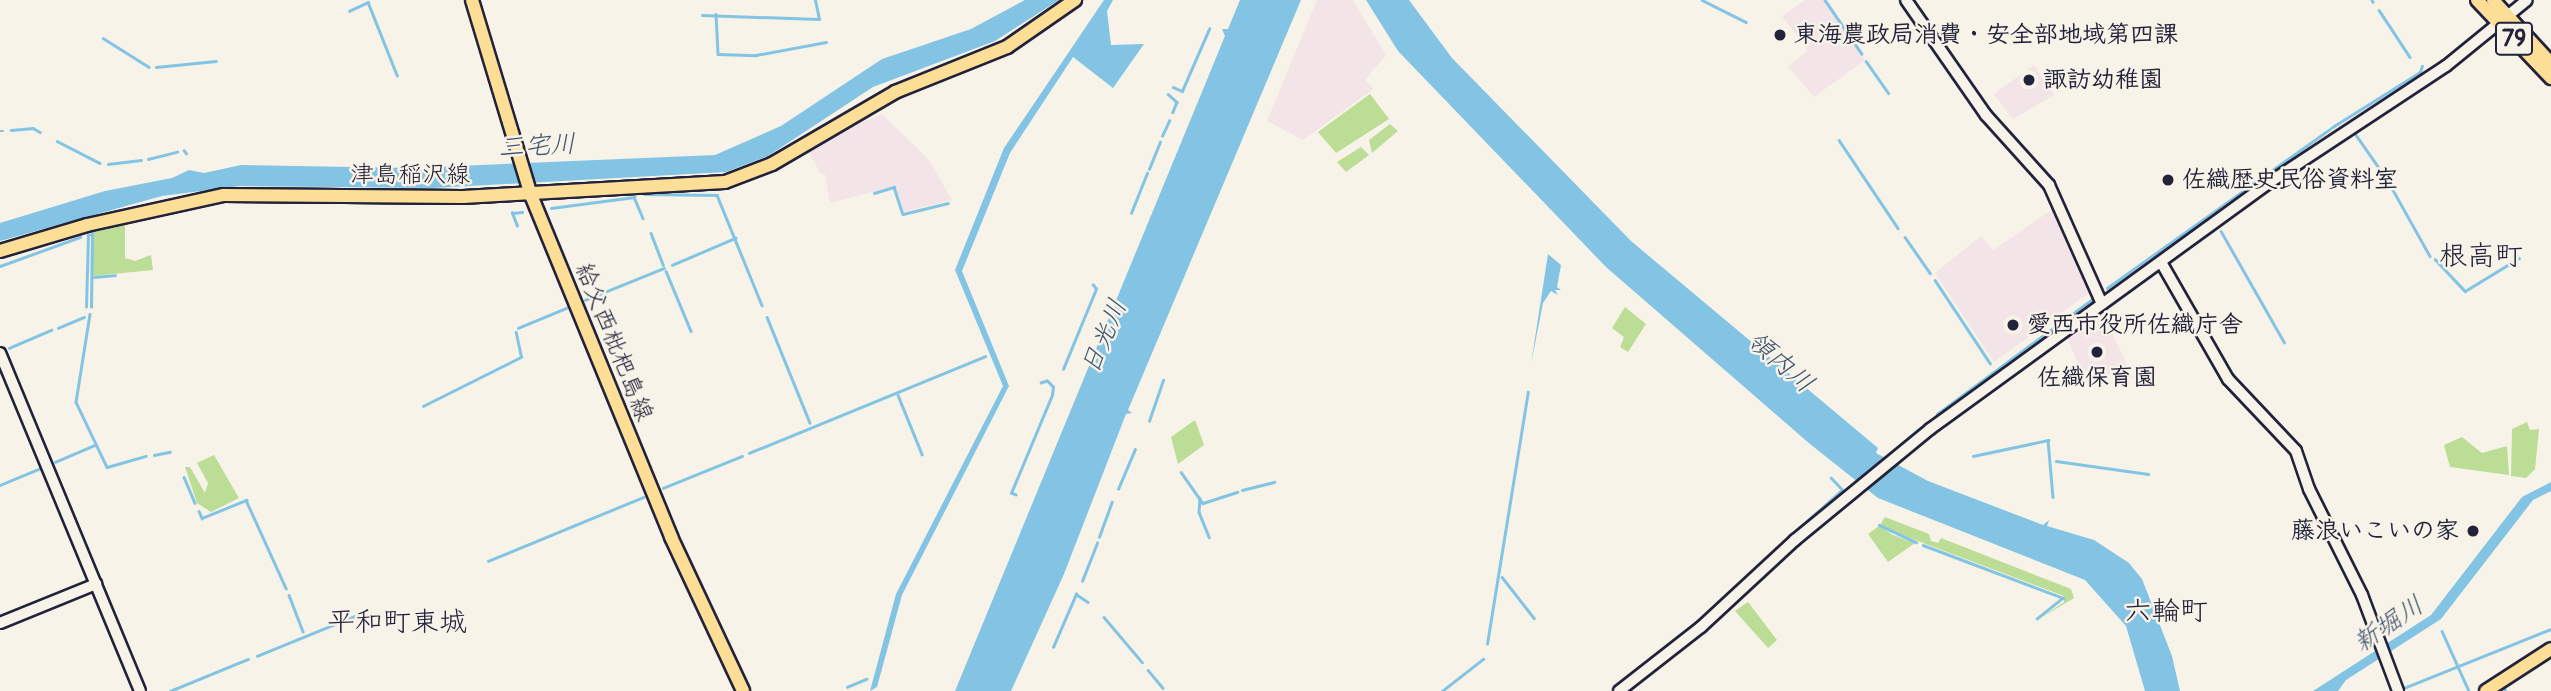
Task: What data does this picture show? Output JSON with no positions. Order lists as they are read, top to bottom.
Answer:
{
  "streets": {
    "main road": ["79", "津島稲沢線", "給父西枇杷島線"]
  },
  "crossings": [
    ["津島稲沢線", "給父西枇杷島線"]
  ],
  "districts": ["根高町", "六輪町", "平和町東城"],
  "water": [
    "三宅川",
    "日光川",
    "領内川",
    "新堀川"
  ],
  "places": [
    "東海農政局消費・安全部地域第四課",
    "諏訪幼稚園",
    "佐織歴史民俗資料室",
    "愛西市役所佐織庁舎",
    "佐織保育園",
    "藤浪いこいの家"
  ]
}
